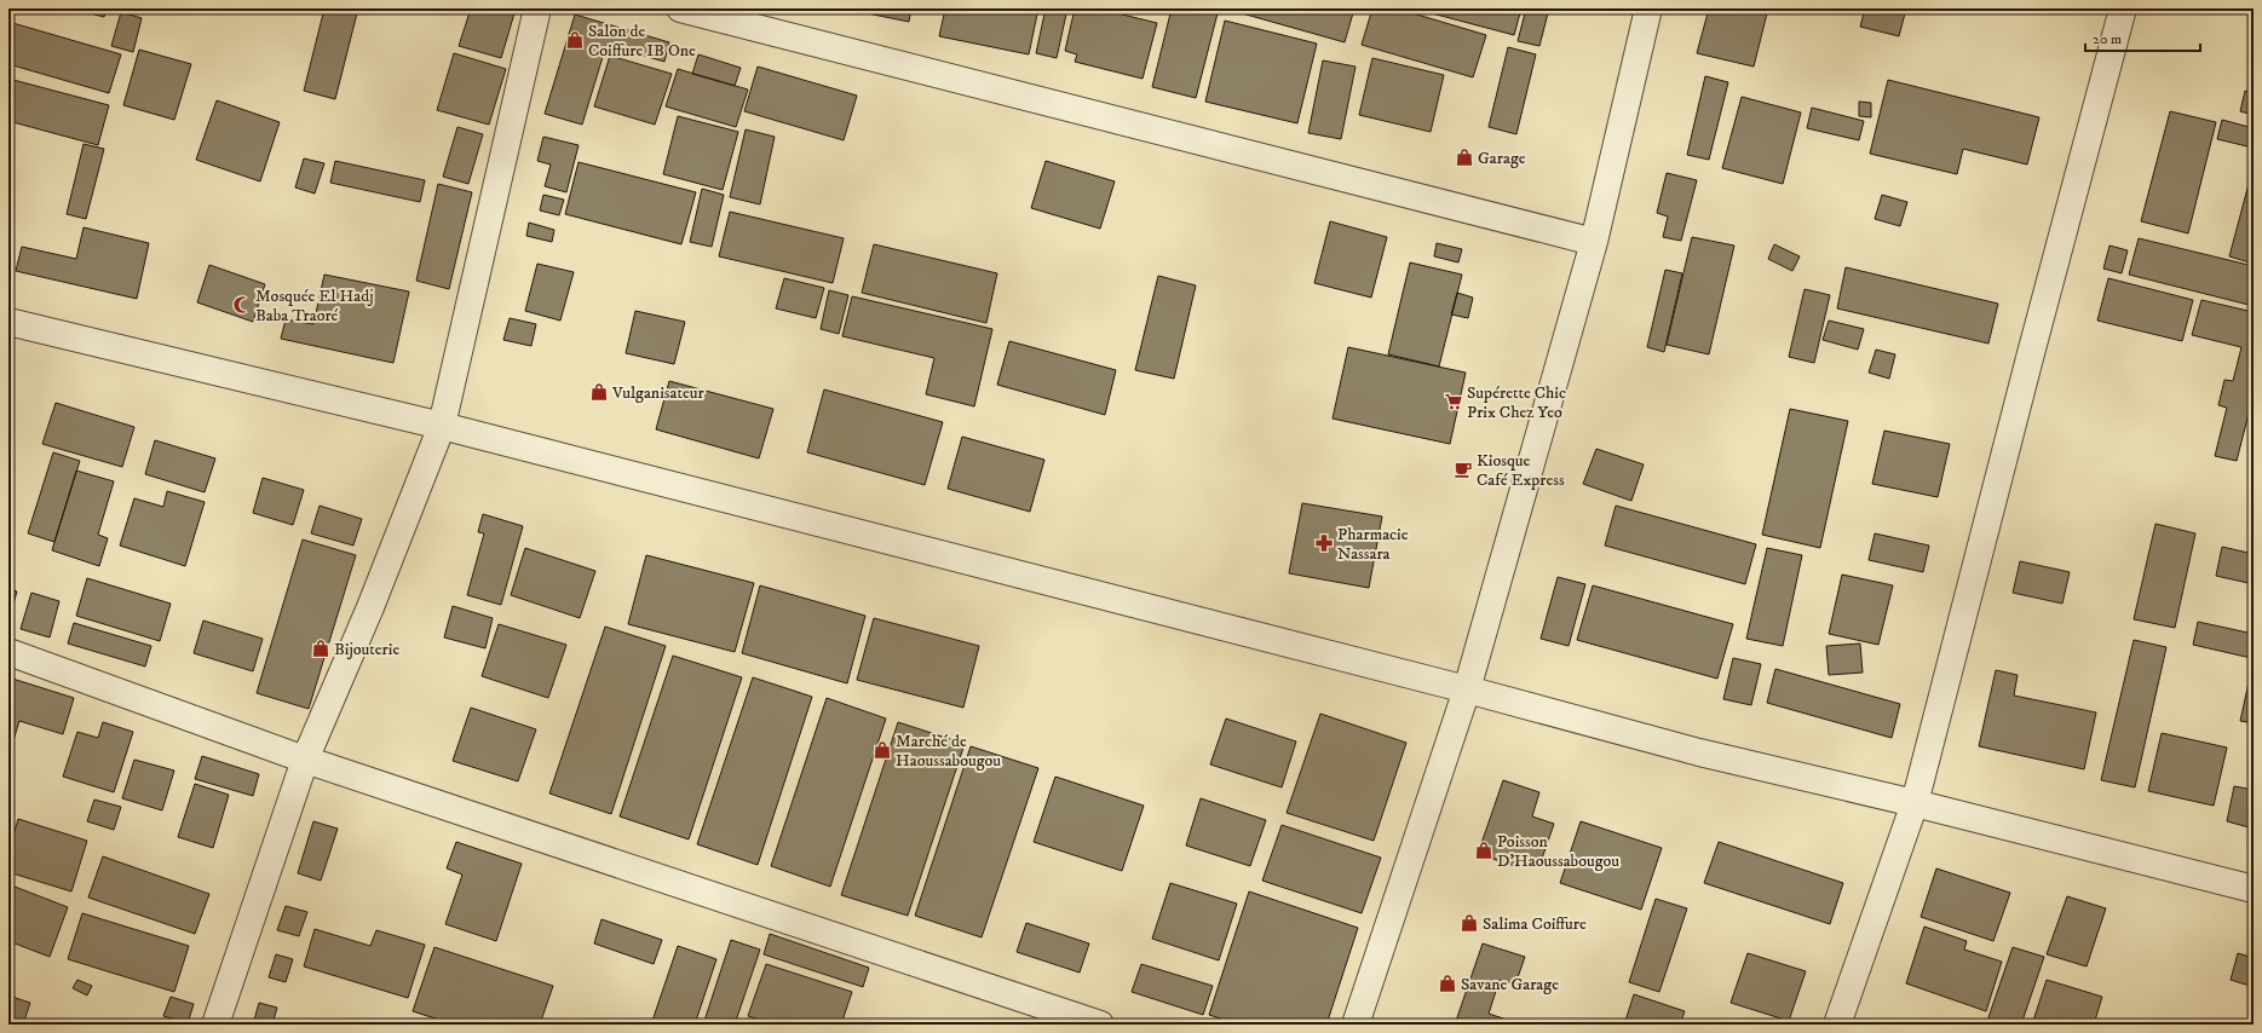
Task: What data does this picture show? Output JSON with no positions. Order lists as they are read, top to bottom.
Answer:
{
  "places": {
    "shop": [
      "Salon de Coiffure IB One",
      "Garage",
      "Vulganisateur",
      "Bijouterie",
      "Marché de Haoussabougou",
      "Poisson D'Haoussabougou",
      "Salima Coiffure",
      "Savane Garage"
    ],
    "mosque": ["Mosquée El Hadj Baba Traoré"],
    "supermarket": ["Supérette Chic Prix Chez Yeo"],
    "cafe": ["Kiosque Café Express"],
    "pharmacy": ["Pharmacie Nassara"]
  },
  "scale_bar": "20 m"
}
